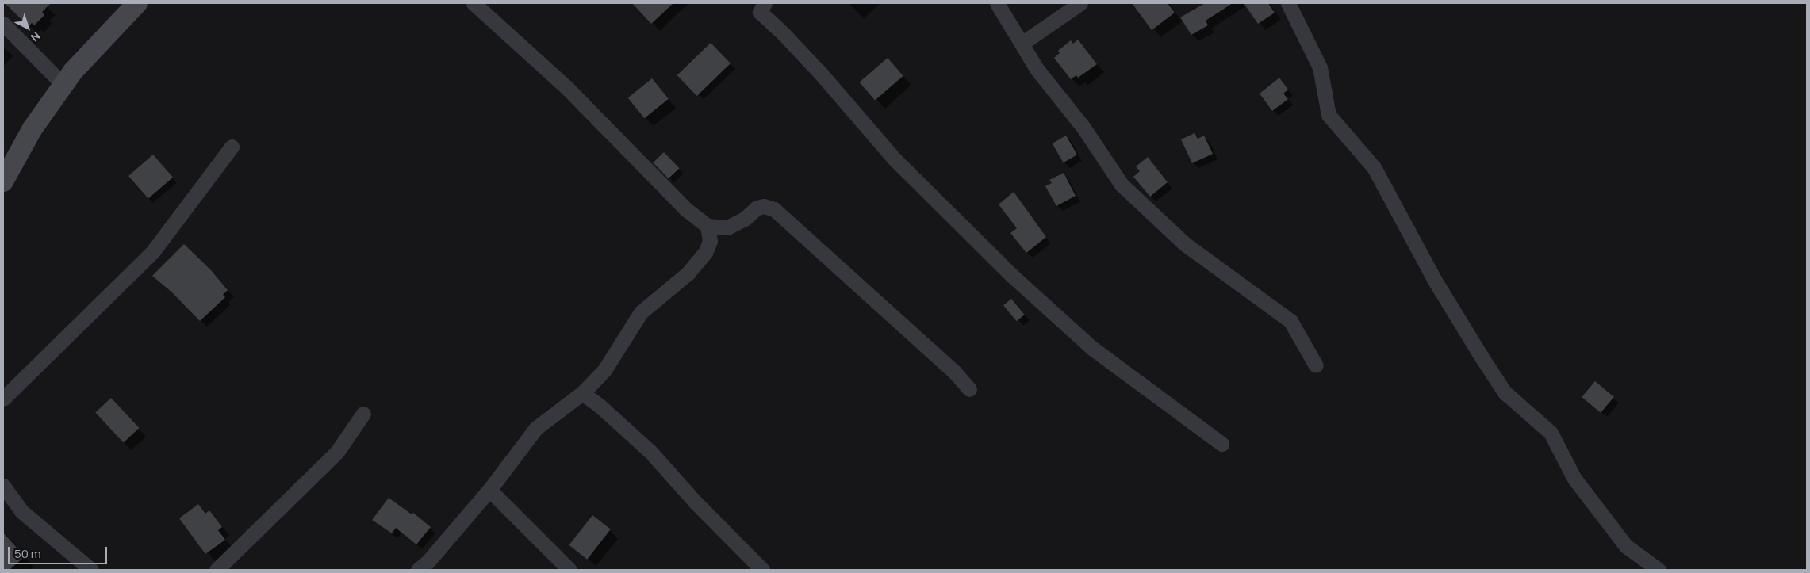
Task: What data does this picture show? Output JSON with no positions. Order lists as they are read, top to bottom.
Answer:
{
  "scale_bar": "50 m",
  "north": "bottom right"
}
